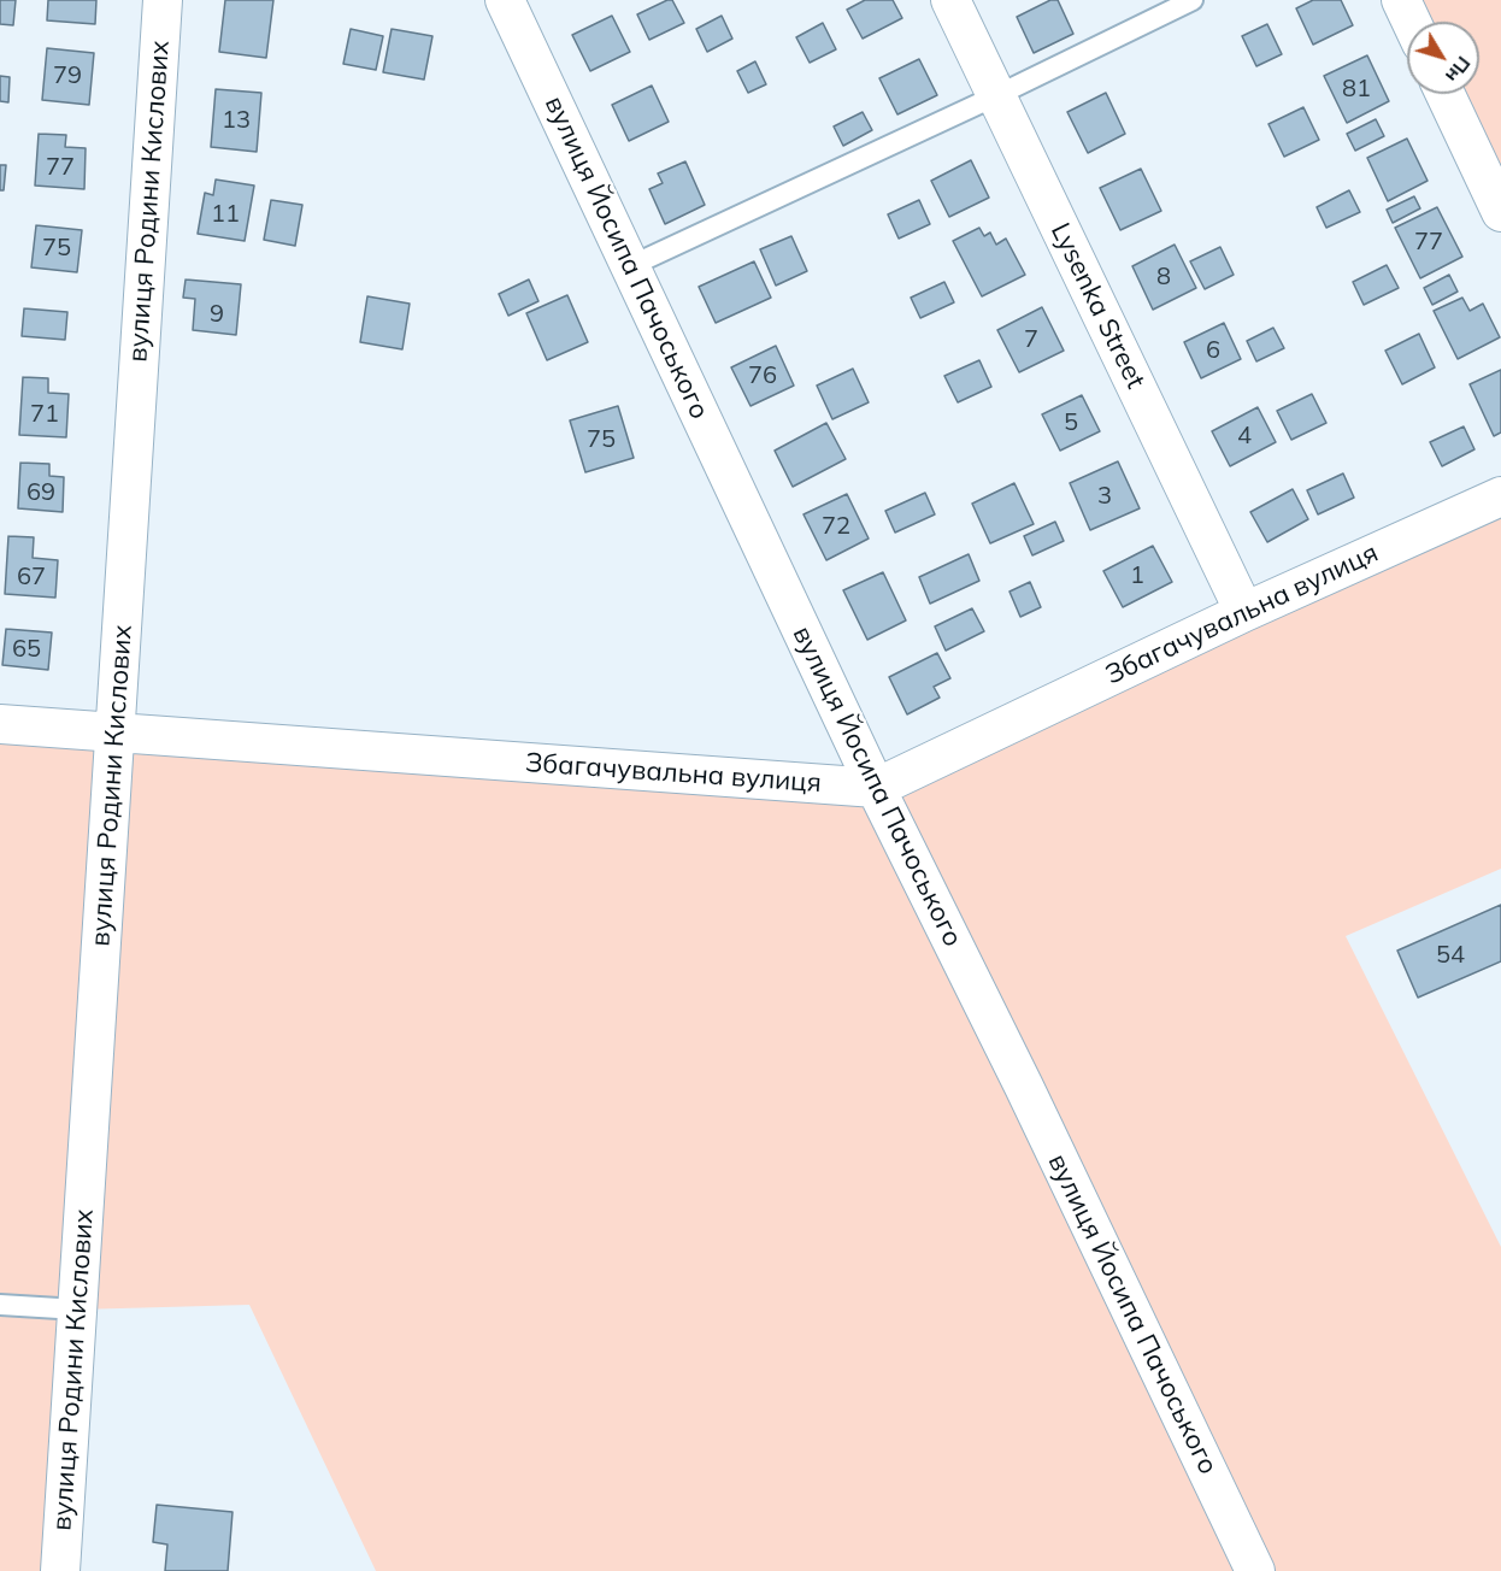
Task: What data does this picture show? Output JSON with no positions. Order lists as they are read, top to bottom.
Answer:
{
  "streets": {
    "street": [
      "вулиця Родини Кислових",
      "вулиця Йосипа Пачоського",
      "Lysenka Street",
      "Збагачувальна вулиця"
    ]
  },
  "crossings": [
    ["вулиця Родини Кислових", "Збагачувальна вулиця"],
    ["вулиця Йосипа Пачоського", "Збагачувальна вулиця"],
    ["Lysenka Street", "Збагачувальна вулиця"]
  ],
  "house_numbers": [
    "79",
    "81",
    "13",
    "77",
    "11",
    "77",
    "75",
    "8",
    "9",
    "7",
    "6",
    "76",
    "71",
    "5",
    "4",
    "75",
    "69",
    "3",
    "72",
    "1",
    "67",
    "65",
    "54"
  ],
  "north": "bottom right"
}
